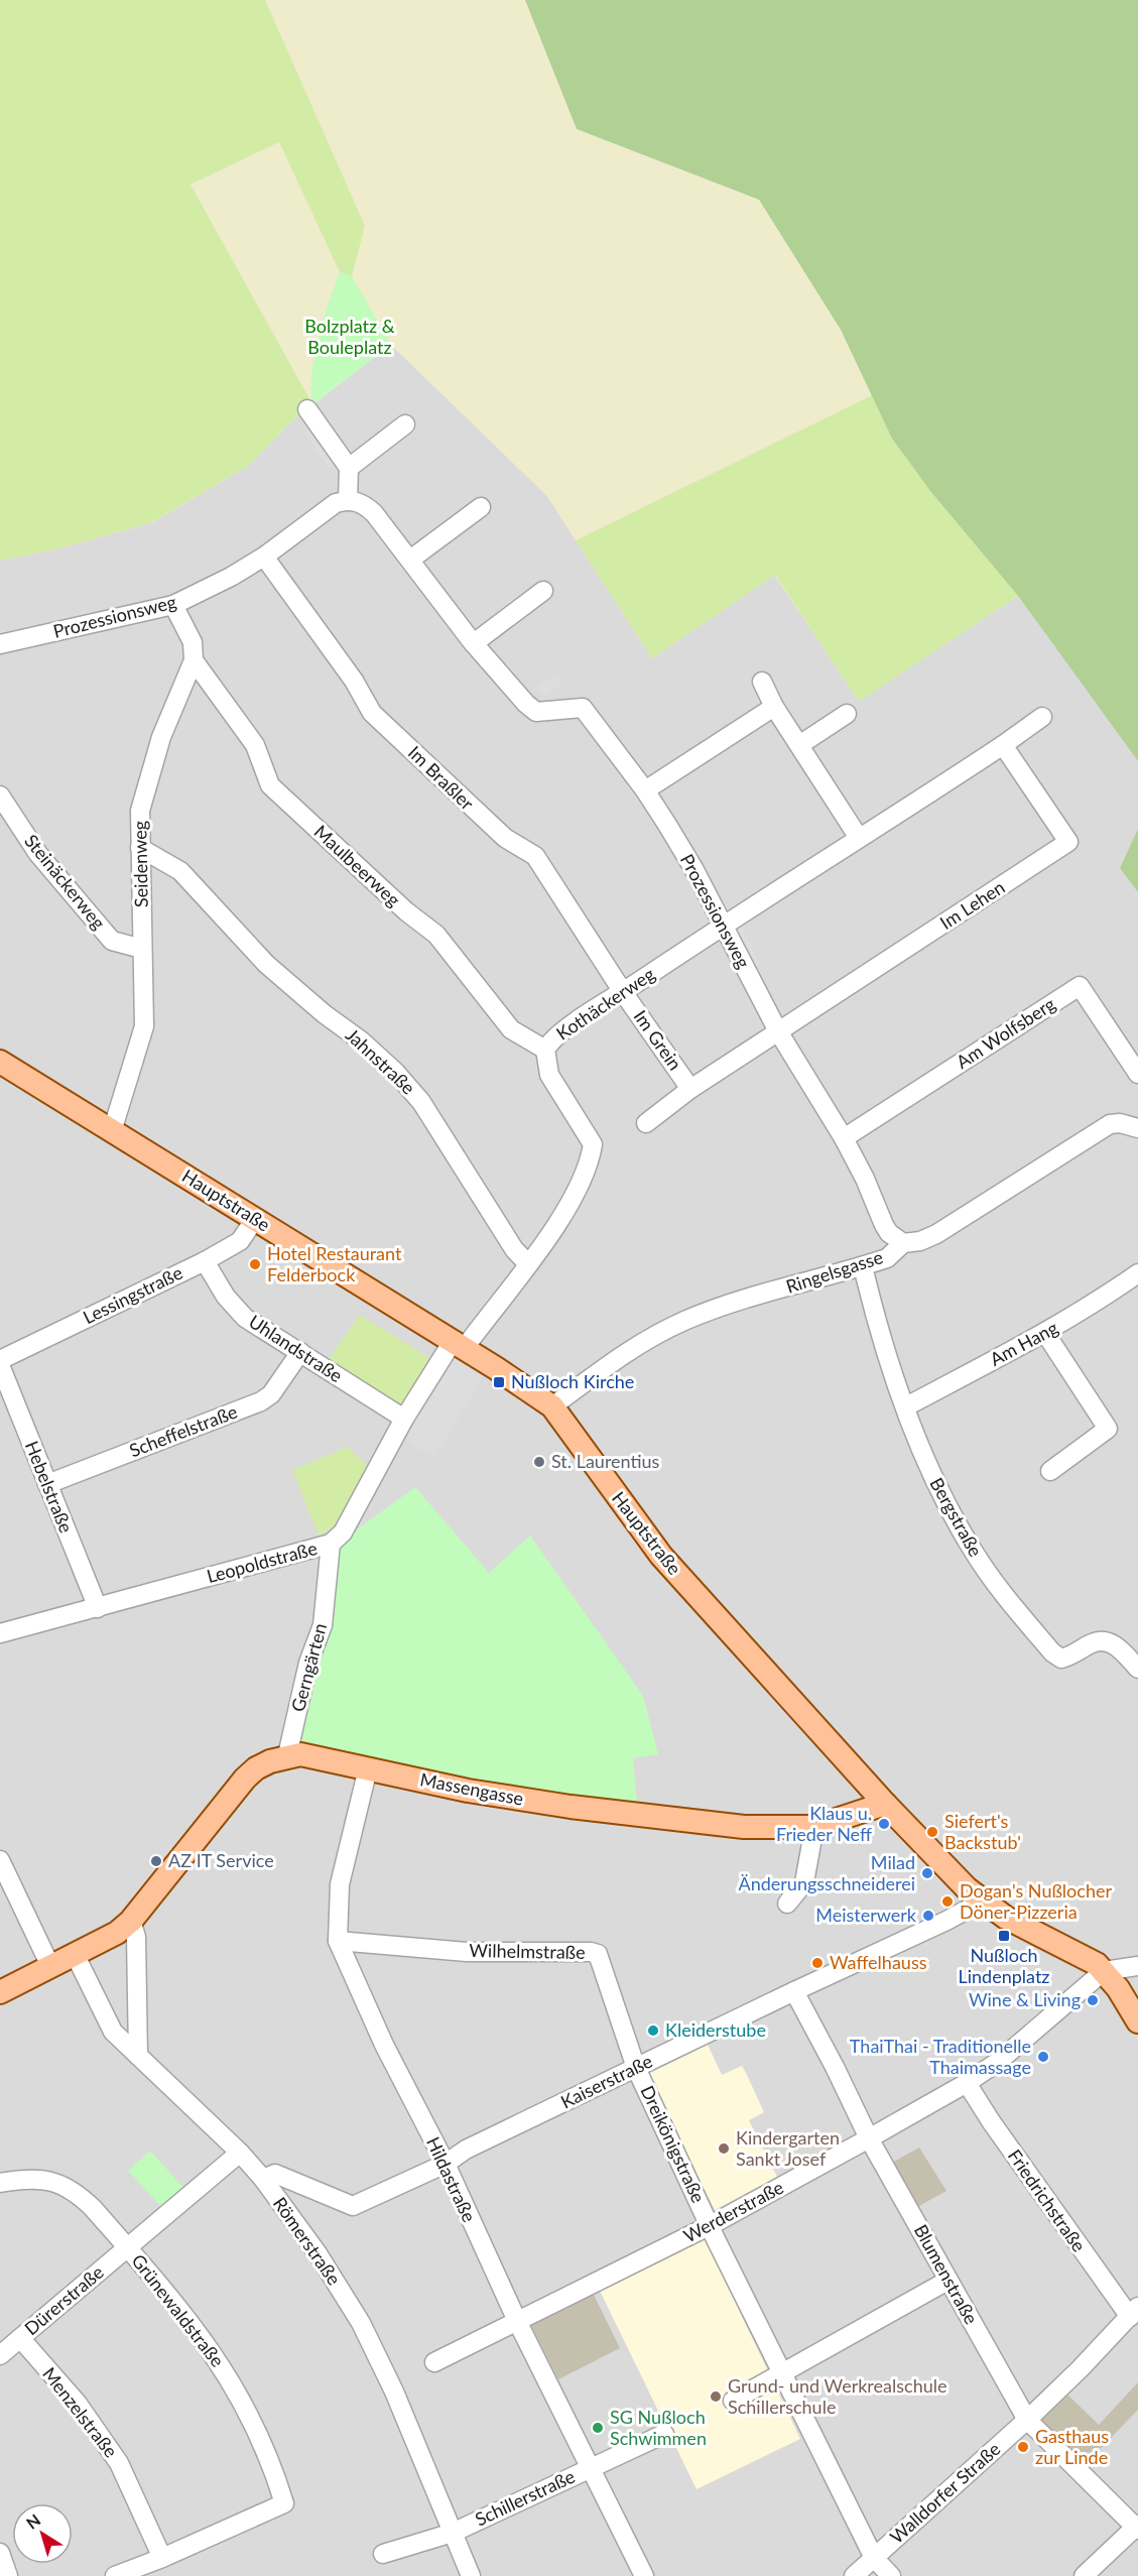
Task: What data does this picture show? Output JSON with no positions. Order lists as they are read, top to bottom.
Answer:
{
  "streets": {
    "main road": ["Hauptstraße", "Massengasse"],
    "street": [
      "Prozessionsweg",
      "Im Braßler",
      "Seidenweg",
      "Maulbeerweg",
      "Steinäckerweg",
      "Im Lehen",
      "Kothäckerweg",
      "Am Wolfsberg",
      "Im Grein",
      "Jahnstraße",
      "Ringelsgasse",
      "Lessingstraße",
      "Am Hang",
      "Uhlandstraße",
      "Scheffelstraße",
      "Hebelstraße",
      "Bergstraße",
      "Leopoldstraße",
      "Gerngärten",
      "Wilhelmstraße",
      "Kaiserstraße",
      "Dreikönigstraße",
      "Hildastraße",
      "Friedrichstraße",
      "Werderstraße",
      "Römerstraße",
      "Blumenstraße",
      "Dürerstraße",
      "Grünewaldstraße",
      "Menzelstraße",
      "Walldorfer Straße",
      "Schillerstraße"
    ]
  },
  "crossings": [
    ["Prozessionsweg", "Im Braßler"],
    ["Prozessionsweg", "Im Lehen"],
    ["Prozessionsweg", "Kothäckerweg"],
    ["Prozessionsweg", "Am Wolfsberg"],
    ["Prozessionsweg", "Im Grein"],
    ["Prozessionsweg", "Ringelsgasse"],
    ["Im Braßler", "Kothäckerweg"],
    ["Im Braßler", "Im Grein"],
    ["Seidenweg", "Maulbeerweg"],
    ["Seidenweg", "Steinäckerweg"],
    ["Seidenweg", "Jahnstraße"],
    ["Seidenweg", "Hauptstraße"],
    ["Maulbeerweg", "Kothäckerweg"],
    ["Im Lehen", "Im Grein"],
    ["Kothäckerweg", "Im Grein"],
    ["Kothäckerweg", "Jahnstraße"],
    ["Hauptstraße", "Ringelsgasse"],
    ["Hauptstraße", "Lessingstraße"],
    ["Hauptstraße", "Leopoldstraße"],
    ["Hauptstraße", "Massengasse"],
    ["Hauptstraße", "Kaiserstraße"],
    ["Hauptstraße", "Werderstraße"],
    ["Ringelsgasse", "Bergstraße"],
    ["Lessingstraße", "Uhlandstraße"],
    ["Am Hang", "Bergstraße"],
    ["Uhlandstraße", "Scheffelstraße"],
    ["Uhlandstraße", "Leopoldstraße"],
    ["Scheffelstraße", "Hebelstraße"],
    ["Hebelstraße", "Leopoldstraße"],
    ["Leopoldstraße", "Gerngärten"],
    ["Gerngärten", "Massengasse"],
    ["Massengasse", "Hildastraße"],
    ["Massengasse", "Römerstraße"],
    ["Wilhelmstraße", "Kaiserstraße"],
    ["Wilhelmstraße", "Dreikönigstraße"],
    ["Wilhelmstraße", "Hildastraße"],
    ["Kaiserstraße", "Dreikönigstraße"],
    ["Kaiserstraße", "Hildastraße"],
    ["Kaiserstraße", "Römerstraße"],
    ["Kaiserstraße", "Blumenstraße"],
    ["Dreikönigstraße", "Werderstraße"],
    ["Dreikönigstraße", "Walldorfer Straße"],
    ["Hildastraße", "Werderstraße"],
    ["Hildastraße", "Schillerstraße"],
    ["Friedrichstraße", "Werderstraße"],
    ["Friedrichstraße", "Walldorfer Straße"],
    ["Werderstraße", "Blumenstraße"],
    ["Römerstraße", "Dürerstraße"],
    ["Römerstraße", "Schillerstraße"],
    ["Blumenstraße", "Walldorfer Straße"],
    ["Dürerstraße", "Grünewaldstraße"],
    ["Dürerstraße", "Menzelstraße"],
    ["Grünewaldstraße", "Menzelstraße"]
  ],
  "parks": ["Bolzplatz & Bouleplatz"],
  "places": {
    "other": [
      "Hotel Restaurant Felderbock",
      "St. Laurentius",
      "Klaus u. Frieder Neff",
      "Siefert's Backstub'",
      "AZ IT Service",
      "Milad Änderungsschneiderei",
      "Dogan's Nußlocher Döner-Pizzeria",
      "Meisterwerk",
      "Waffelhauss",
      "Wine & Living",
      "Kleiderstube",
      "ThaiThai - Traditionelle Thaimassage",
      "Kindergarten Sankt Josef",
      "Grund- und Werkrealschule Schillerschule",
      "SG Nußloch Schwimmen",
      "Gasthaus zur Linde"
    ],
    "transit": ["Nußloch Kirche", "Nußloch Lindenplatz"]
  },
  "north": "top left"
}
